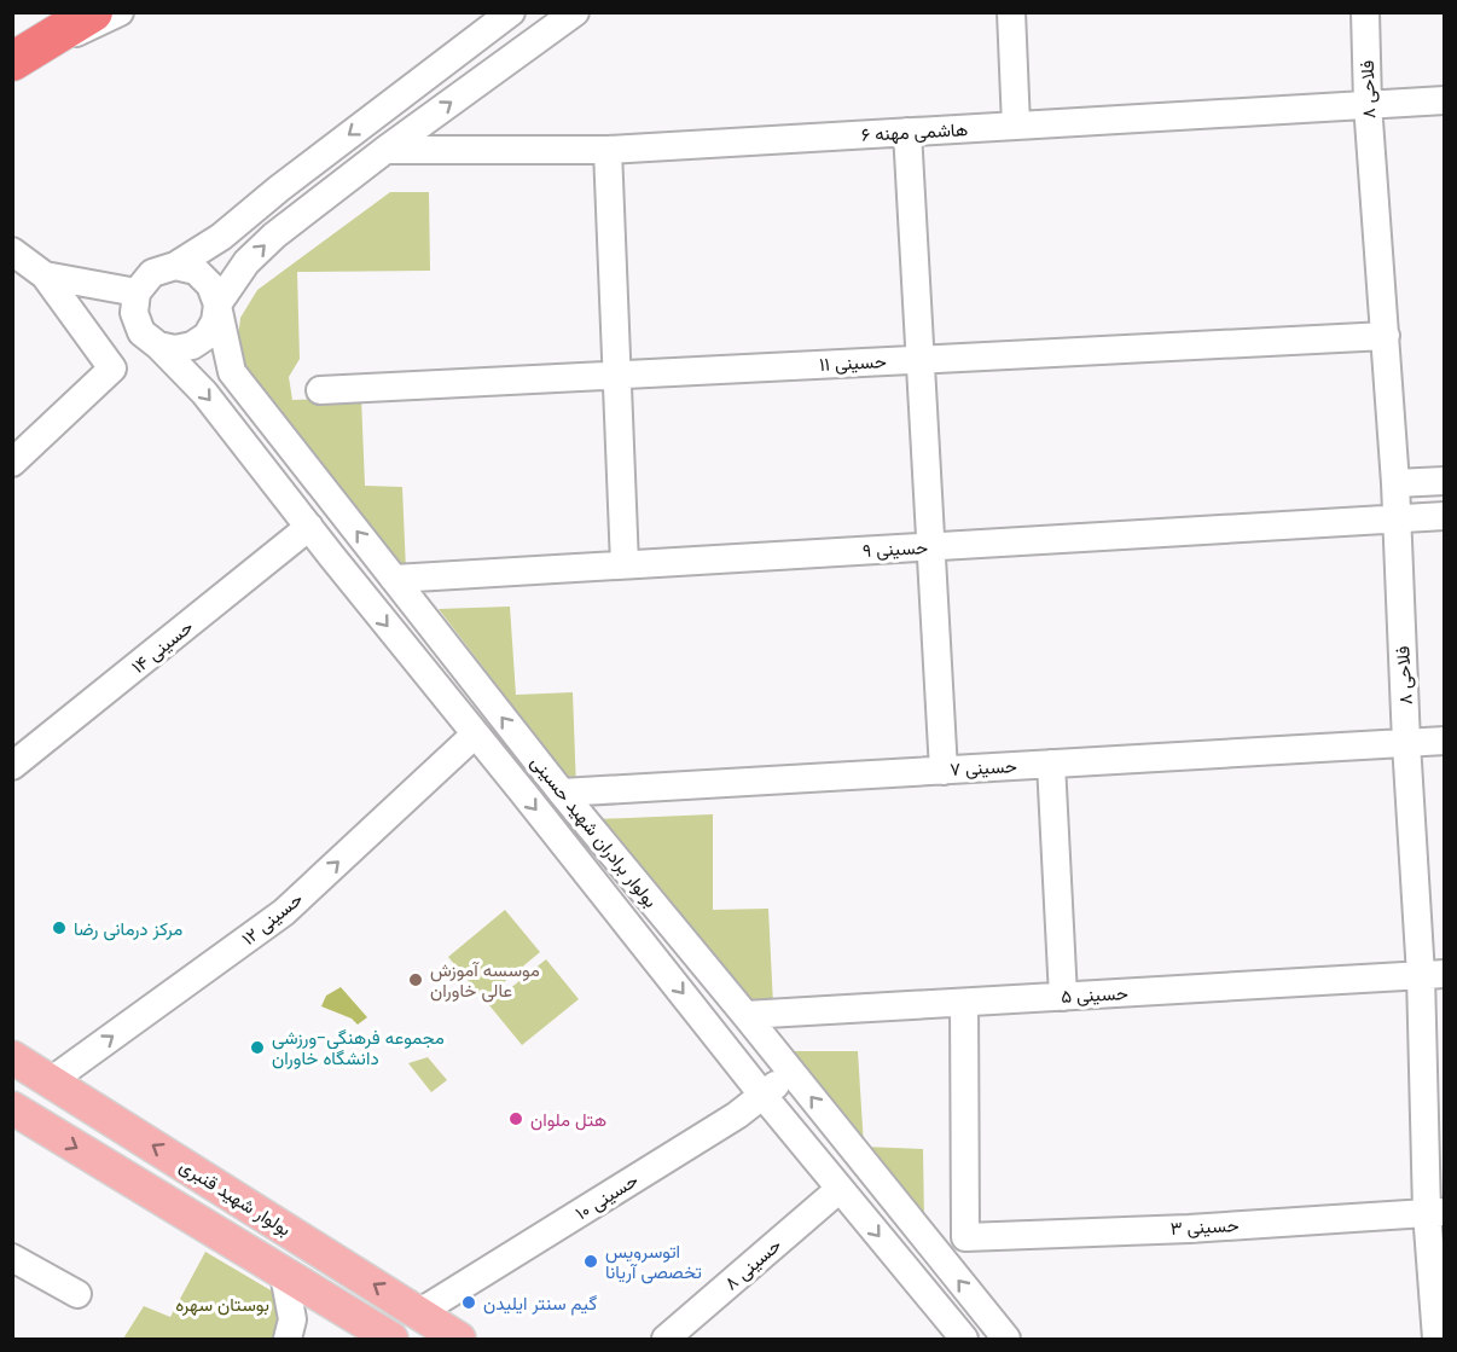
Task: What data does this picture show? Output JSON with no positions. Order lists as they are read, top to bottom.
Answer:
{
  "streets": {
    "main road": ["بولوار شهید قنبری"],
    "street": [
      "فلاحی ۸",
      "هاشمی مهنه ۶",
      "حسینی ۱۱",
      "حسینی ۹",
      "حسینی ۱۴",
      "حسینی ۷",
      "بولوار برادران شهید حسینی",
      "حسینی ۱۲",
      "حسینی ۵",
      "حسینی ۱۰",
      "حسینی ۳",
      "حسینی ۸"
    ]
  },
  "crossings": [
    ["فلاحی ۸", "هاشمی مهنه ۶"],
    ["فلاحی ۸", "حسینی ۱۱"],
    ["فلاحی ۸", "حسینی ۹"],
    ["فلاحی ۸", "حسینی ۷"],
    ["فلاحی ۸", "حسینی ۵"],
    ["فلاحی ۸", "حسینی ۳"],
    ["حسینی ۹", "بولوار برادران شهید حسینی"],
    ["حسینی ۱۴", "بولوار برادران شهید حسینی"],
    ["حسینی ۷", "بولوار برادران شهید حسینی"],
    ["بولوار برادران شهید حسینی", "حسینی ۱۲"],
    ["بولوار برادران شهید حسینی", "حسینی ۵"],
    ["بولوار برادران شهید حسینی", "حسینی ۱۰"],
    ["بولوار برادران شهید حسینی", "حسینی ۸"],
    ["حسینی ۱۲", "بولوار شهید قنبری"],
    ["حسینی ۵", "حسینی ۳"],
    ["حسینی ۱۰", "بولوار شهید قنبری"]
  ],
  "one_way": ["حسینی ۱۲"],
  "parks": ["بوستان سهره"],
  "places": [
    "مرکز درمانی رضا",
    "موسسه آموزش عالی خاوران",
    "مجموعه فرهنگی-ورزشی دانشگاه خاوران",
    "هتل ملوان",
    "اتوسرویس تخصصی آریانا",
    "گیم سنتر ایلیدن"
  ]
}
